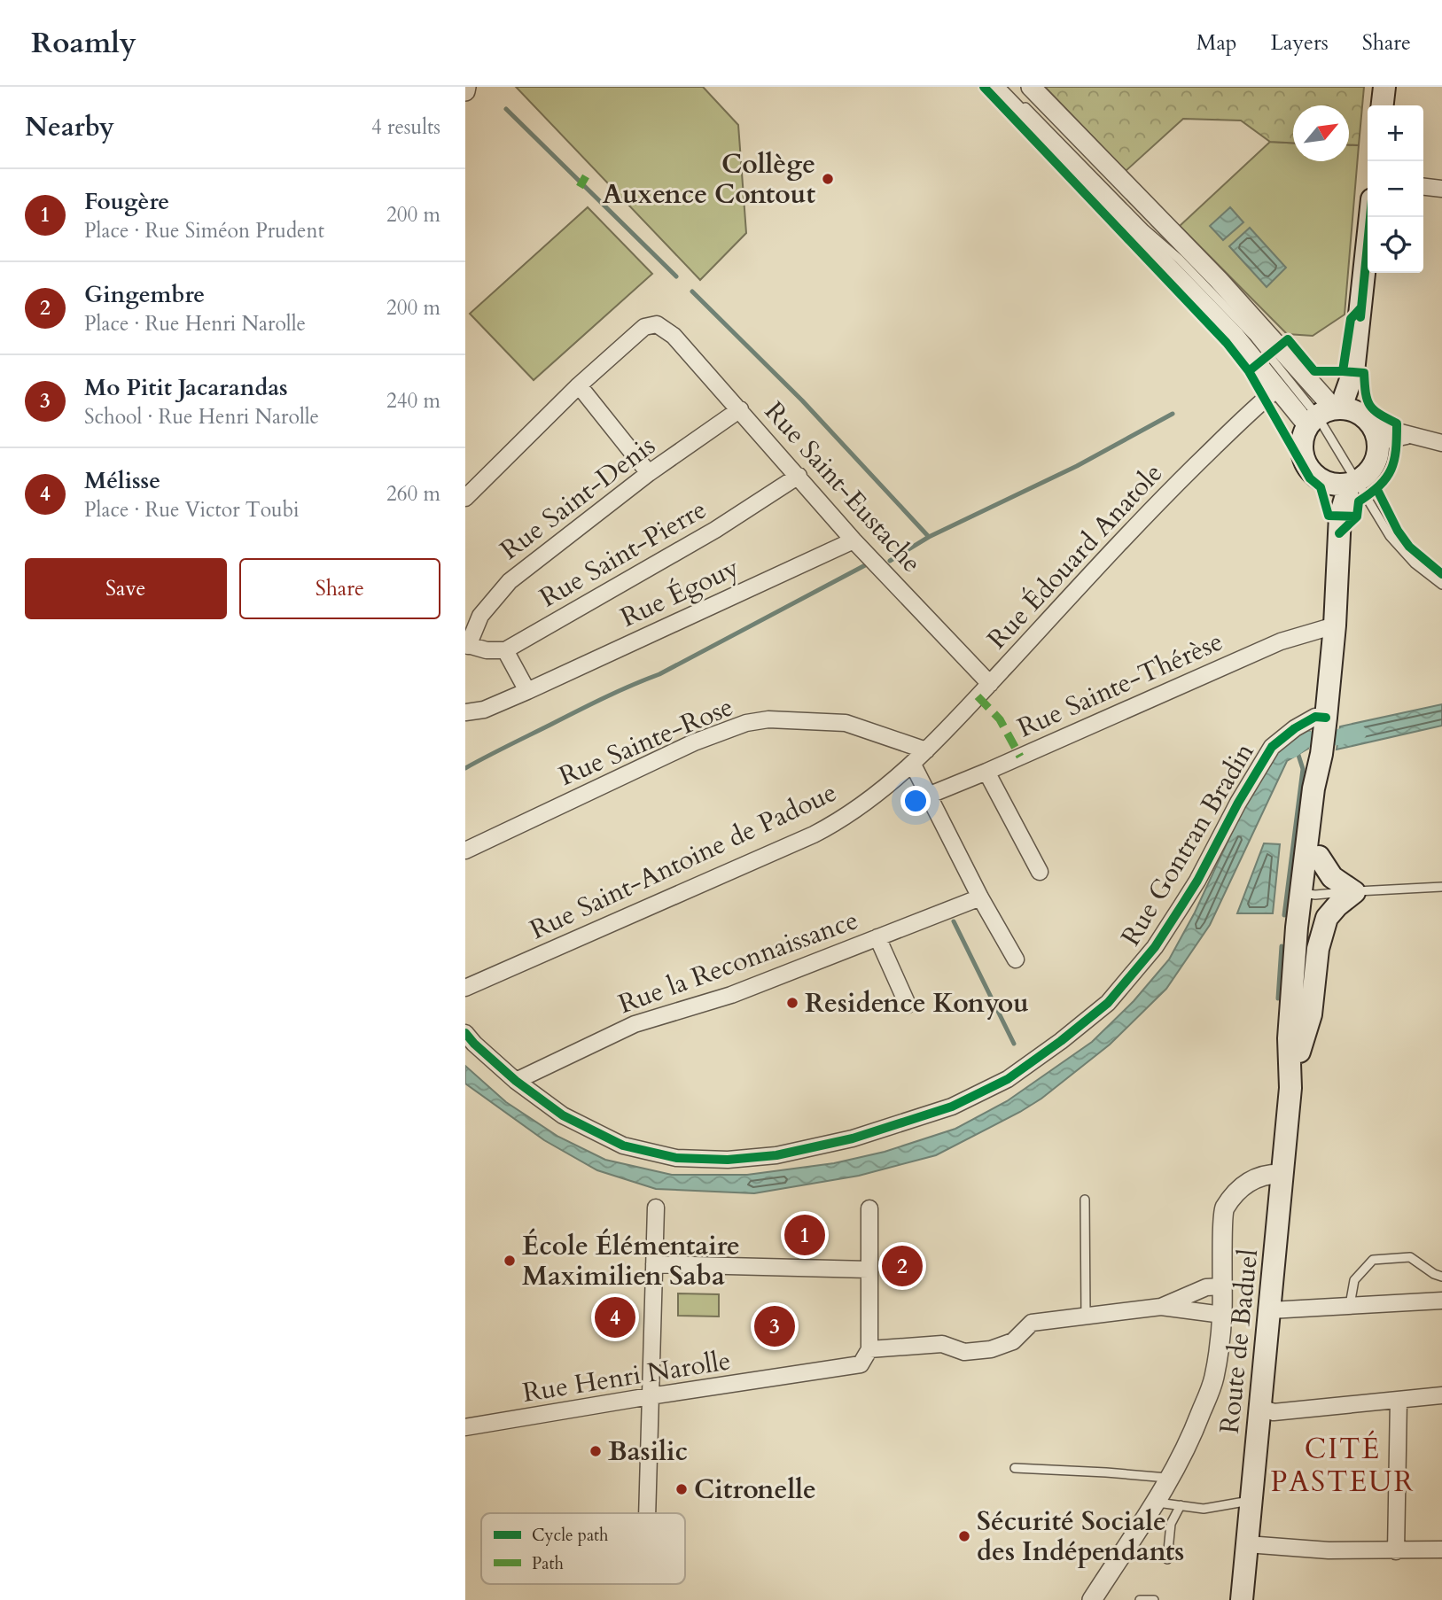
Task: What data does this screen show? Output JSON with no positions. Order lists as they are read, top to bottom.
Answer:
{
  "streets": {
    "main road": ["Route de Baduel"],
    "street": [
      "Rue Saint-Eustache",
      "Rue Saint-Denis",
      "Rue Saint-Pierre",
      "Rue Édouard Anatole",
      "Rue Égouy",
      "Rue Sainte-Thérèse",
      "Rue Sainte-Rose",
      "Rue Gontran Bradin",
      "Rue Saint-Antoine de Padoue",
      "Rue la Reconnaissance",
      "Rue Henri Narolle"
    ]
  },
  "crossings": [
    ["Rue Saint-Eustache", "Rue Saint-Denis"],
    ["Rue Saint-Eustache", "Rue Saint-Pierre"],
    ["Rue Saint-Eustache", "Rue Édouard Anatole"],
    ["Rue Saint-Eustache", "Rue Égouy"],
    ["Rue Édouard Anatole", "Rue Sainte-Rose"],
    ["Rue Édouard Anatole", "Rue Saint-Antoine de Padoue"],
    ["Rue Sainte-Thérèse", "Route de Baduel"],
    ["Rue Gontran Bradin", "Rue la Reconnaissance"],
    ["Rue Gontran Bradin", "Route de Baduel"]
  ],
  "districts": ["CITÉ PASTEUR"],
  "places": [
    "Collège Auxence Contout",
    "Residence Konyou",
    "École Élémentaire Maximilien Saba",
    "Basilic",
    "Citronelle",
    "Sécurité Sociale des Indépendants"
  ],
  "legend": ["Cycle path", "Path"],
  "north": "top right",
  "page": {
    "header": "Roamly",
    "nav": ["Map", "Layers", "Share"],
    "heading": ["Nearby", "4 results"],
    "map_buttons": ["+", "−"],
    "list": [
      {
        "mark": "1",
        "name": "Fougère",
        "note": "Place · Rue Siméon Prudent",
        "value": "200 m"
      },
      {
        "mark": "2",
        "name": "Gingembre",
        "note": "Place · Rue Henri Narolle",
        "value": "200 m"
      },
      {
        "mark": "3",
        "name": "Mo Pitit Jacarandas",
        "note": "School · Rue Henri Narolle",
        "value": "240 m"
      },
      {
        "mark": "4",
        "name": "Mélisse",
        "note": "Place · Rue Victor Toubi",
        "value": "260 m"
      }
    ],
    "buttons": ["Save", "Share"],
    "pins": [
      "1",
      "2",
      "4",
      "3"
    ]
  }
}
